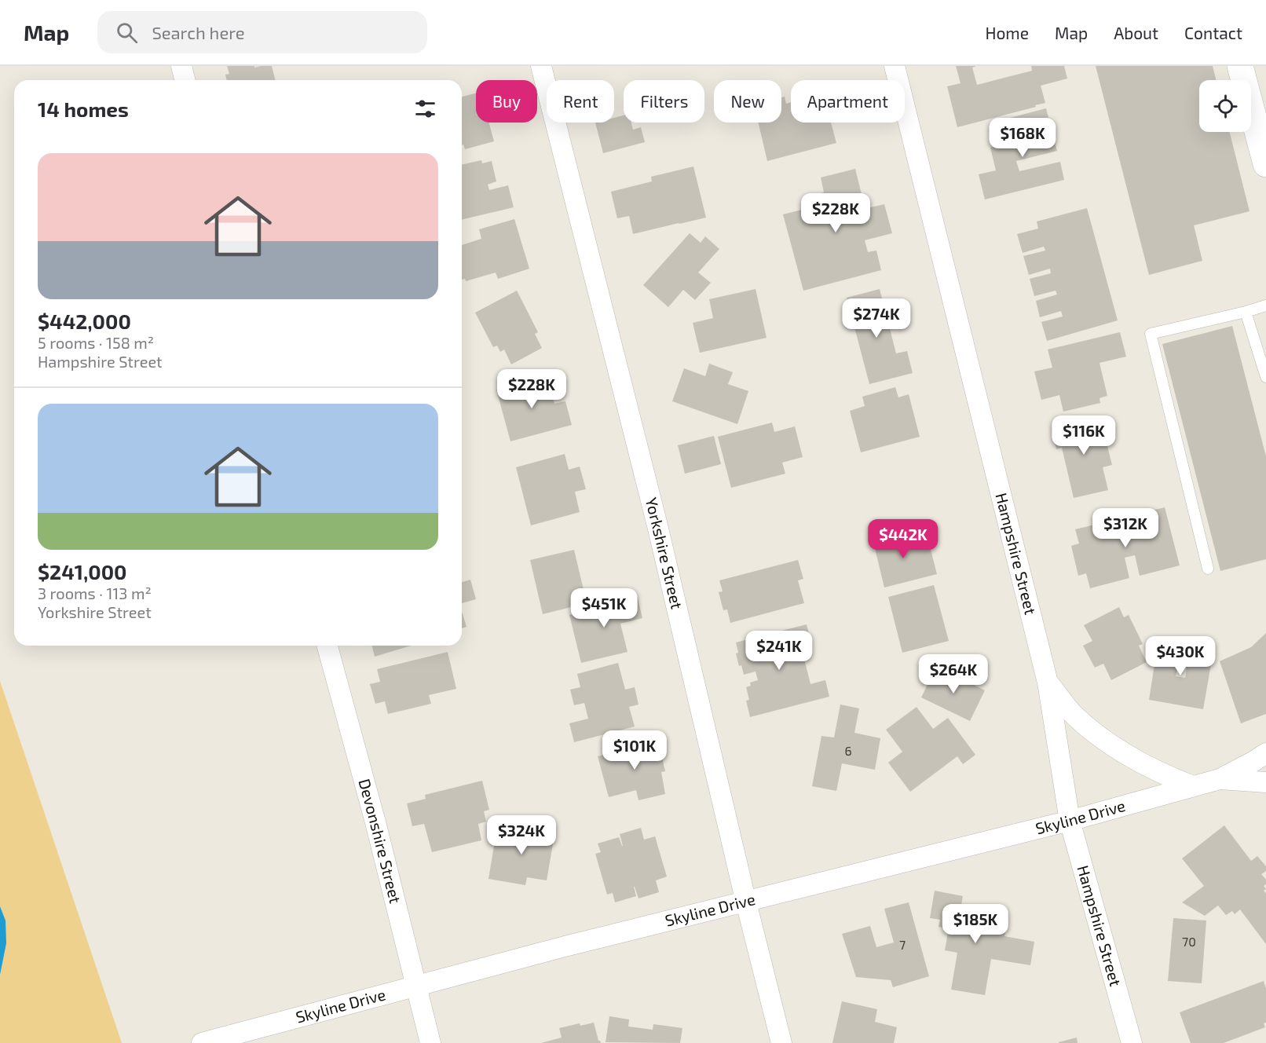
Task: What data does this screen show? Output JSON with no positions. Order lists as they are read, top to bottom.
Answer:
{
  "streets": {
    "street": [
      "Yorkshire Street",
      "Hampshire Street",
      "Skyline Drive",
      "Devonshire Street"
    ]
  },
  "crossings": [
    ["Yorkshire Street", "Skyline Drive"],
    ["Hampshire Street", "Skyline Drive"],
    ["Skyline Drive", "Devonshire Street"]
  ],
  "house_numbers": ["6", "70", "7"],
  "page": {
    "header": "Map",
    "search": "Search here",
    "nav": [
      "Home",
      "Map",
      "About",
      "Contact"
    ],
    "chip": [
      "Buy",
      "Rent",
      "Filters",
      "New",
      "Apartment"
    ],
    "heading": "14 homes",
    "price": [
      "$168K",
      "$228K",
      "$274K",
      "$228K",
      "$116K",
      "$312K",
      "$442K",
      "$451K",
      "$241K",
      "$430K",
      "$264K",
      "$101K",
      "$324K",
      "$185K"
    ],
    "list": [
      {
        "name": "$442,000",
        "note": "5 rooms · 158 m² · Hampshire Street"
      },
      {
        "name": "$241,000",
        "note": "3 rooms · 113 m² · Yorkshire Street"
      }
    ]
  }
}
